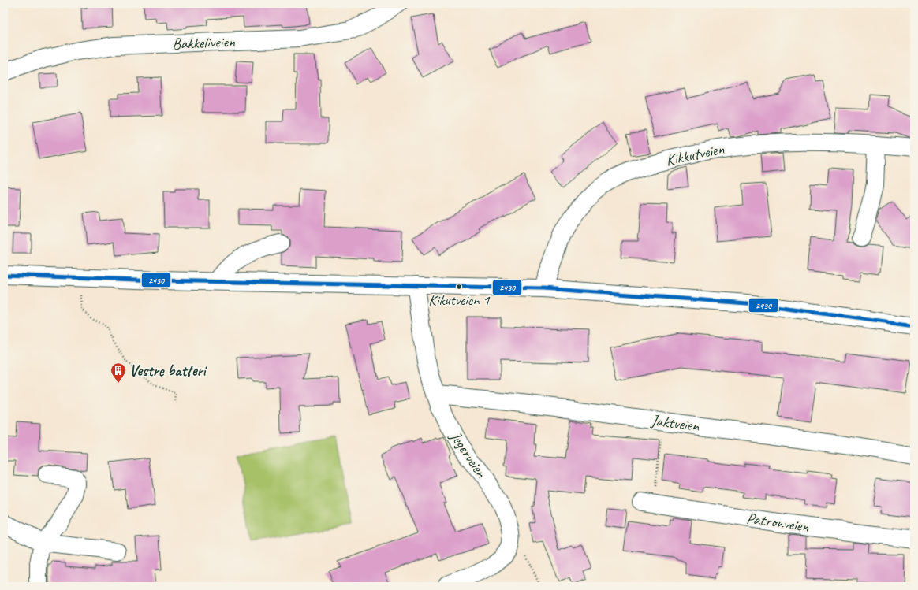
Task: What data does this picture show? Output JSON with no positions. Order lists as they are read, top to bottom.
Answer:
{
  "streets": {
    "street": [
      "Bakkeliveien",
      "Kikkutveien",
      "Jaktveien",
      "Jegerveien",
      "Patronveien"
    ]
  },
  "crossings": [
    ["Jaktveien", "Jegerveien"]
  ],
  "places": {
    "other": ["Kikutveien 1"],
    "building": ["Vestre batteri"]
  },
  "lines": ["transit line 2430"]
}
